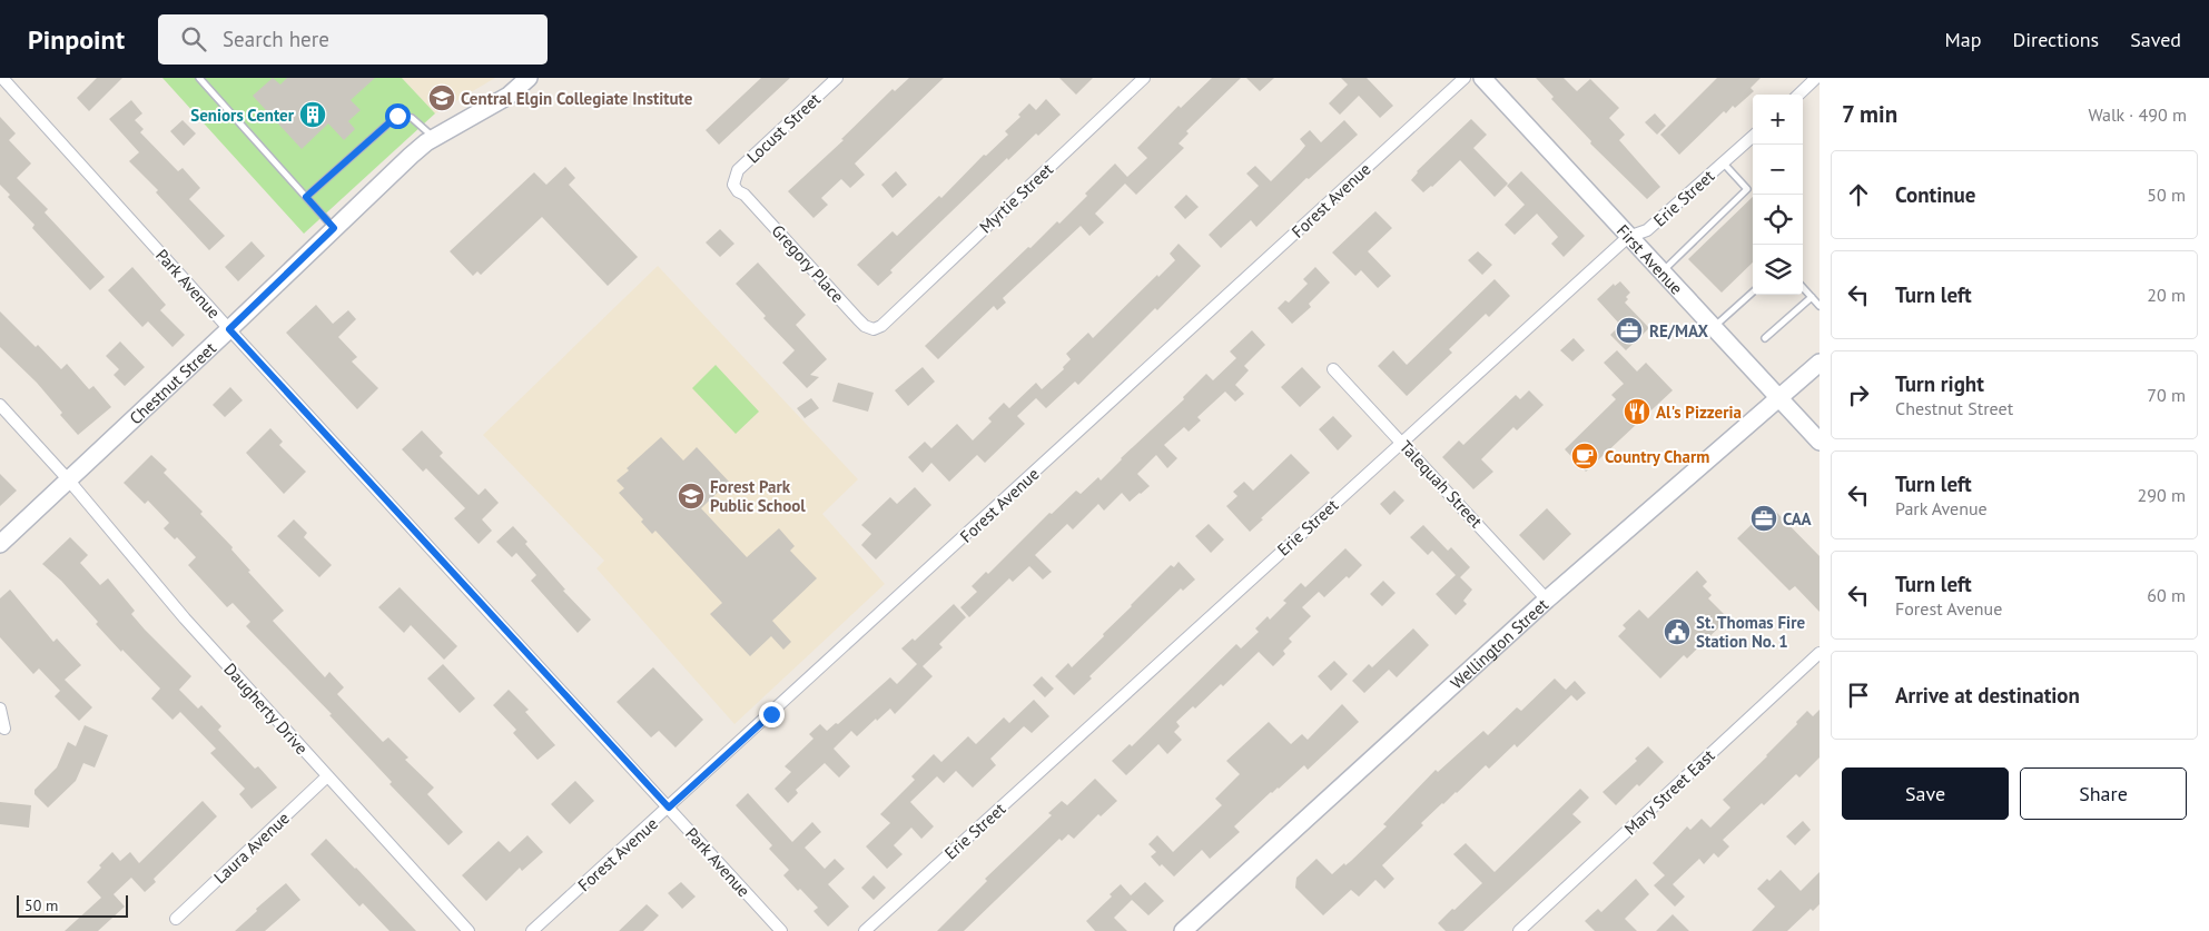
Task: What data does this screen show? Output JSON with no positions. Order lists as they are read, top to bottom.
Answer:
{
  "streets": {
    "street": [
      "Locust Street",
      "Myrtie Street",
      "Erie Street",
      "Forest Avenue",
      "First Avenue",
      "Gregory Place",
      "Park Avenue",
      "Chestnut Street",
      "Talequah Street",
      "Wellington Street",
      "Daugherty Drive",
      "Mary Street East",
      "Laura Avenue"
    ]
  },
  "crossings": [
    ["Locust Street", "Gregory Place"],
    ["Myrtie Street", "Gregory Place"],
    ["Erie Street", "First Avenue"],
    ["Erie Street", "Talequah Street"],
    ["Forest Avenue", "Park Avenue"],
    ["First Avenue", "Wellington Street"],
    ["Park Avenue", "Chestnut Street"],
    ["Chestnut Street", "Daugherty Drive"],
    ["Talequah Street", "Wellington Street"],
    ["Daugherty Drive", "Laura Avenue"]
  ],
  "places": {
    "school or university": ["Central Elgin Collegiate Institute", "Forest Park Public School"],
    "building": ["Seniors Center"],
    "office": ["RE/MAX", "CAA"],
    "restaurant": ["Al's Pizzeria"],
    "cafe": ["Country Charm"],
    "public building": ["St. Thomas Fire Station No. 1"]
  },
  "scale_bar": "50 m",
  "page": {
    "header": "Pinpoint",
    "search": "Search here",
    "nav": ["Map", "Directions", "Saved"],
    "heading": ["7 min", "Walk · 490 m"],
    "map_buttons": ["+", "−"],
    "list": [
      ["Continue", "50 m"],
      ["Turn left", "20 m"],
      ["Turn right", "Chestnut Street", "70 m"],
      ["Turn left", "Park Avenue", "290 m"],
      ["Turn left", "Forest Avenue", "60 m"],
      "Arrive at destination"
    ],
    "buttons": ["Save", "Share"],
    "scale": "50 m"
  }
}
